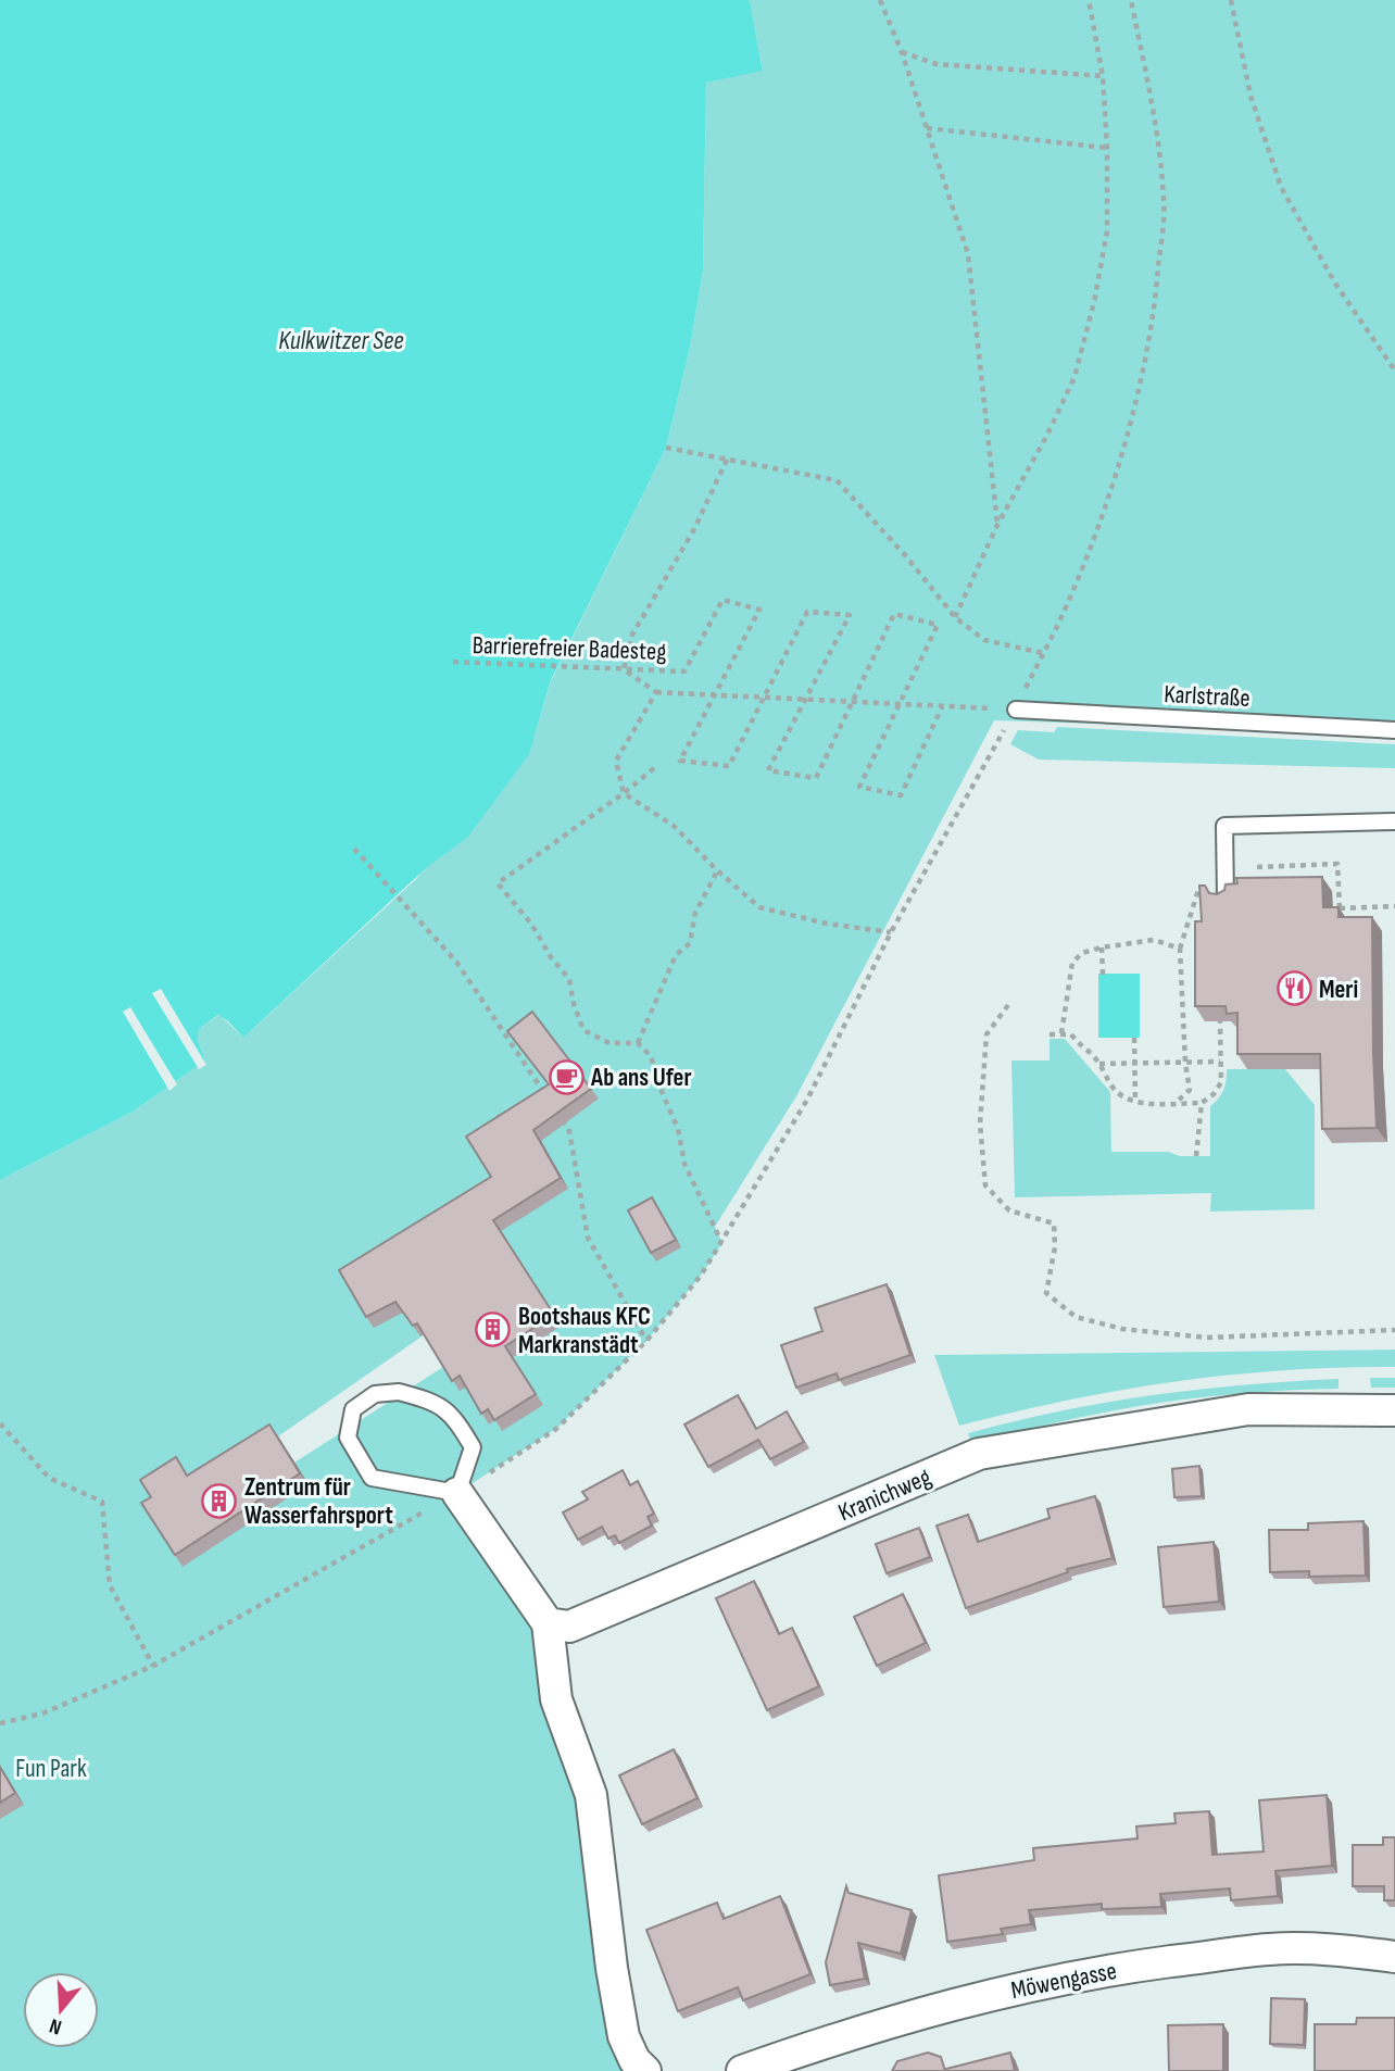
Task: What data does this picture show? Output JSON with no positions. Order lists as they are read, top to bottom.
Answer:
{
  "streets": {
    "street": ["Kranichweg", "Möwengasse"],
    "lane": ["Karlstraße"],
    "path": ["Barrierefreier Badesteg"]
  },
  "water": ["Kulkwitzer See"],
  "parks": ["Fun Park"],
  "places": {
    "restaurant": ["Meri"],
    "cafe": ["Ab ans Ufer"],
    "building": ["Bootshaus KFC Markranstädt", "Zentrum für Wasserfahrsport"]
  },
  "north": "bottom"
}
